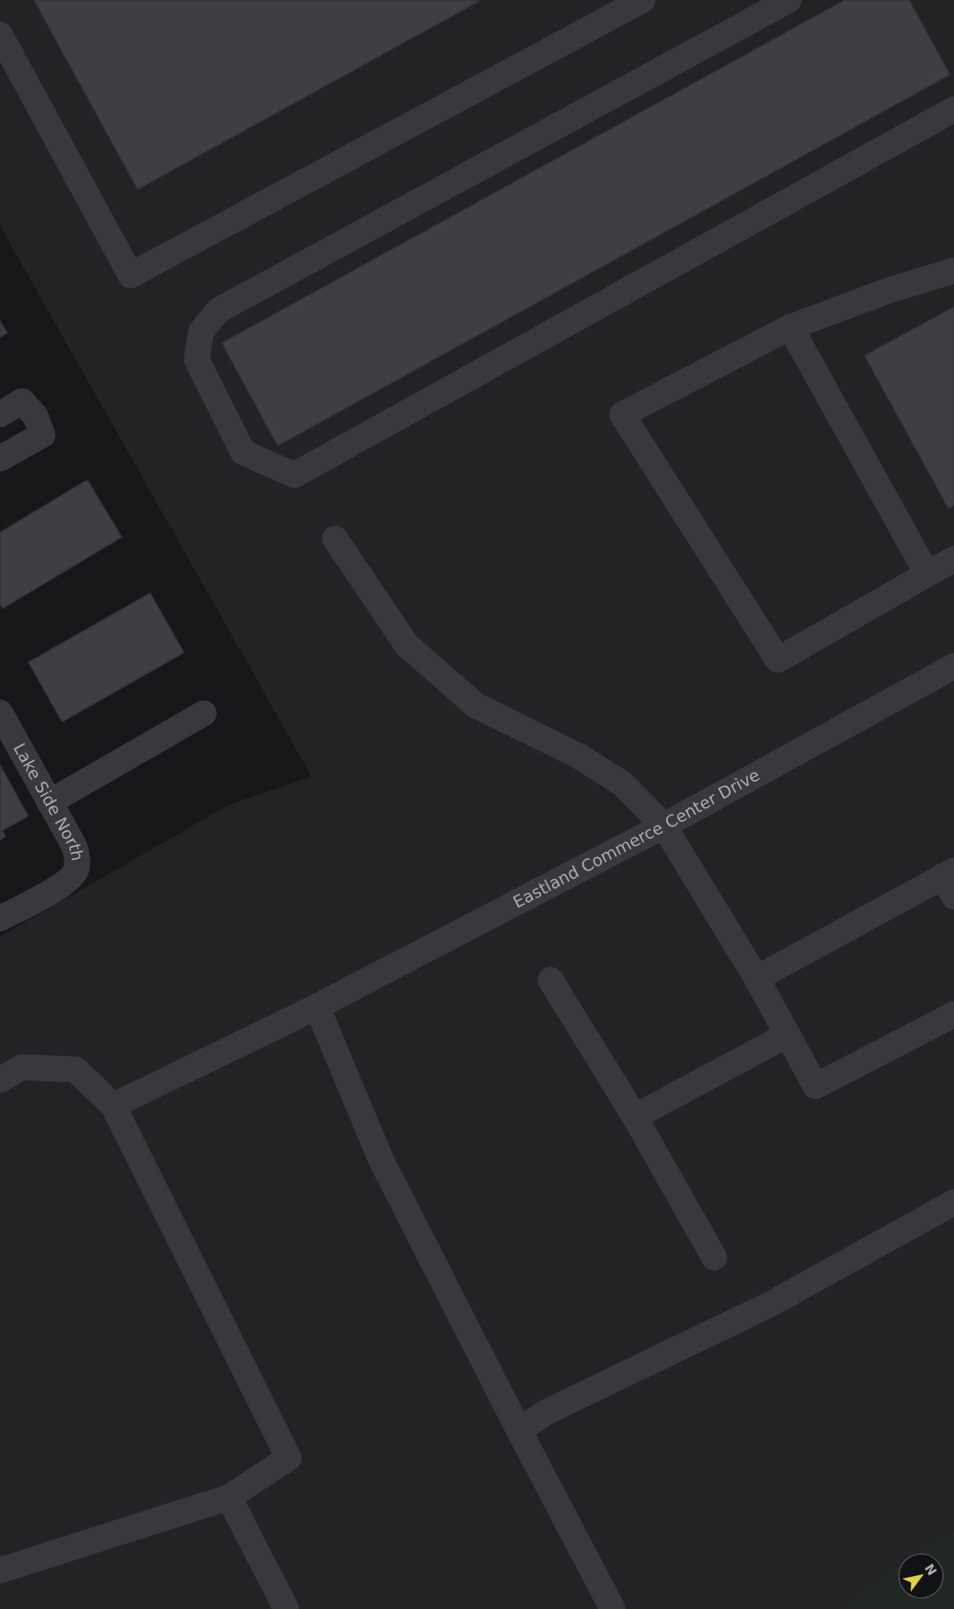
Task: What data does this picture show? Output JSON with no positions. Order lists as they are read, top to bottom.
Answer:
{
  "streets": {
    "street": ["Lake Side North", "Eastland Commerce Center Drive"]
  },
  "north": "top right"
}
